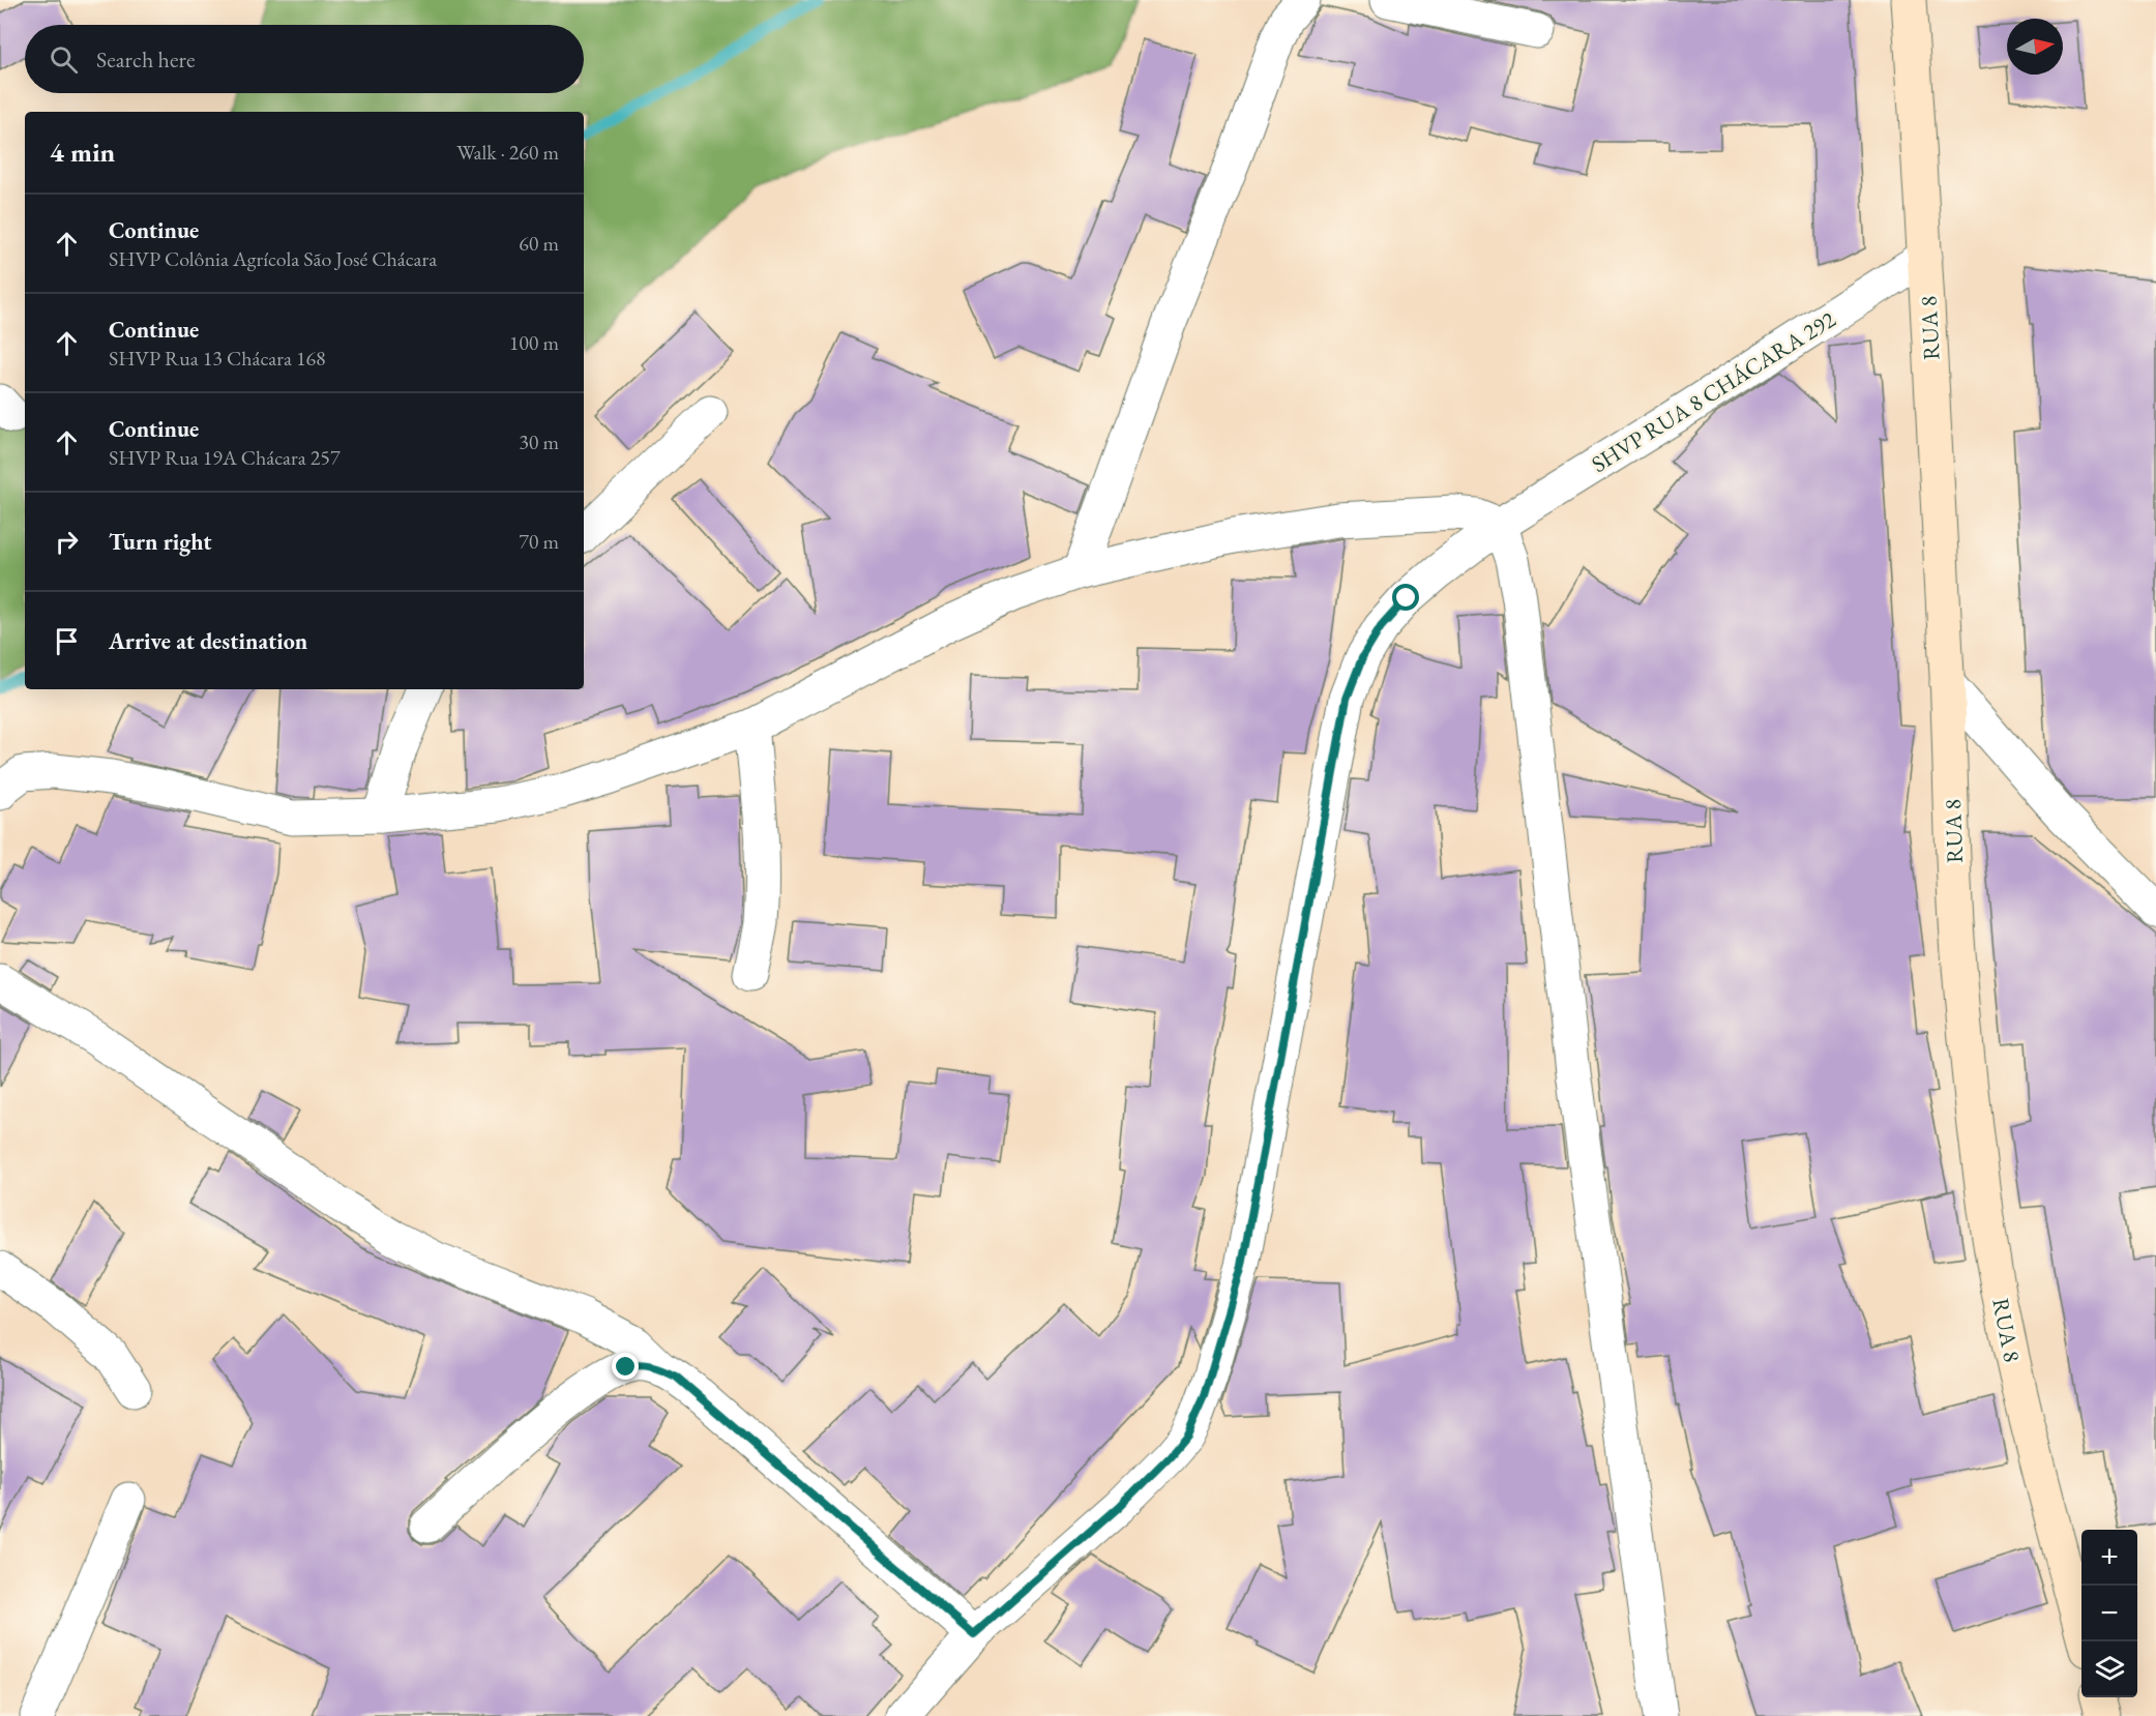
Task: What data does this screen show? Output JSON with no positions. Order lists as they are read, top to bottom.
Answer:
{
  "streets": {
    "street": ["RUA 8", "SHVP RUA 8 CHÁCARA 292"]
  },
  "crossings": [
    ["RUA 8", "SHVP RUA 8 CHÁCARA 292"]
  ],
  "north": "right",
  "page": {
    "search": "Search here",
    "heading": ["4 min", "Walk · 260 m"],
    "list": [
      ["Continue", "SHVP Colônia Agrícola São José Chácara", "60 m"],
      ["Continue", "SHVP Rua 13 Chácara 168", "100 m"],
      ["Continue", "SHVP Rua 19A Chácara 257", "30 m"],
      ["Turn right", "70 m"],
      "Arrive at destination"
    ],
    "map_buttons": ["+", "−"]
  }
}
